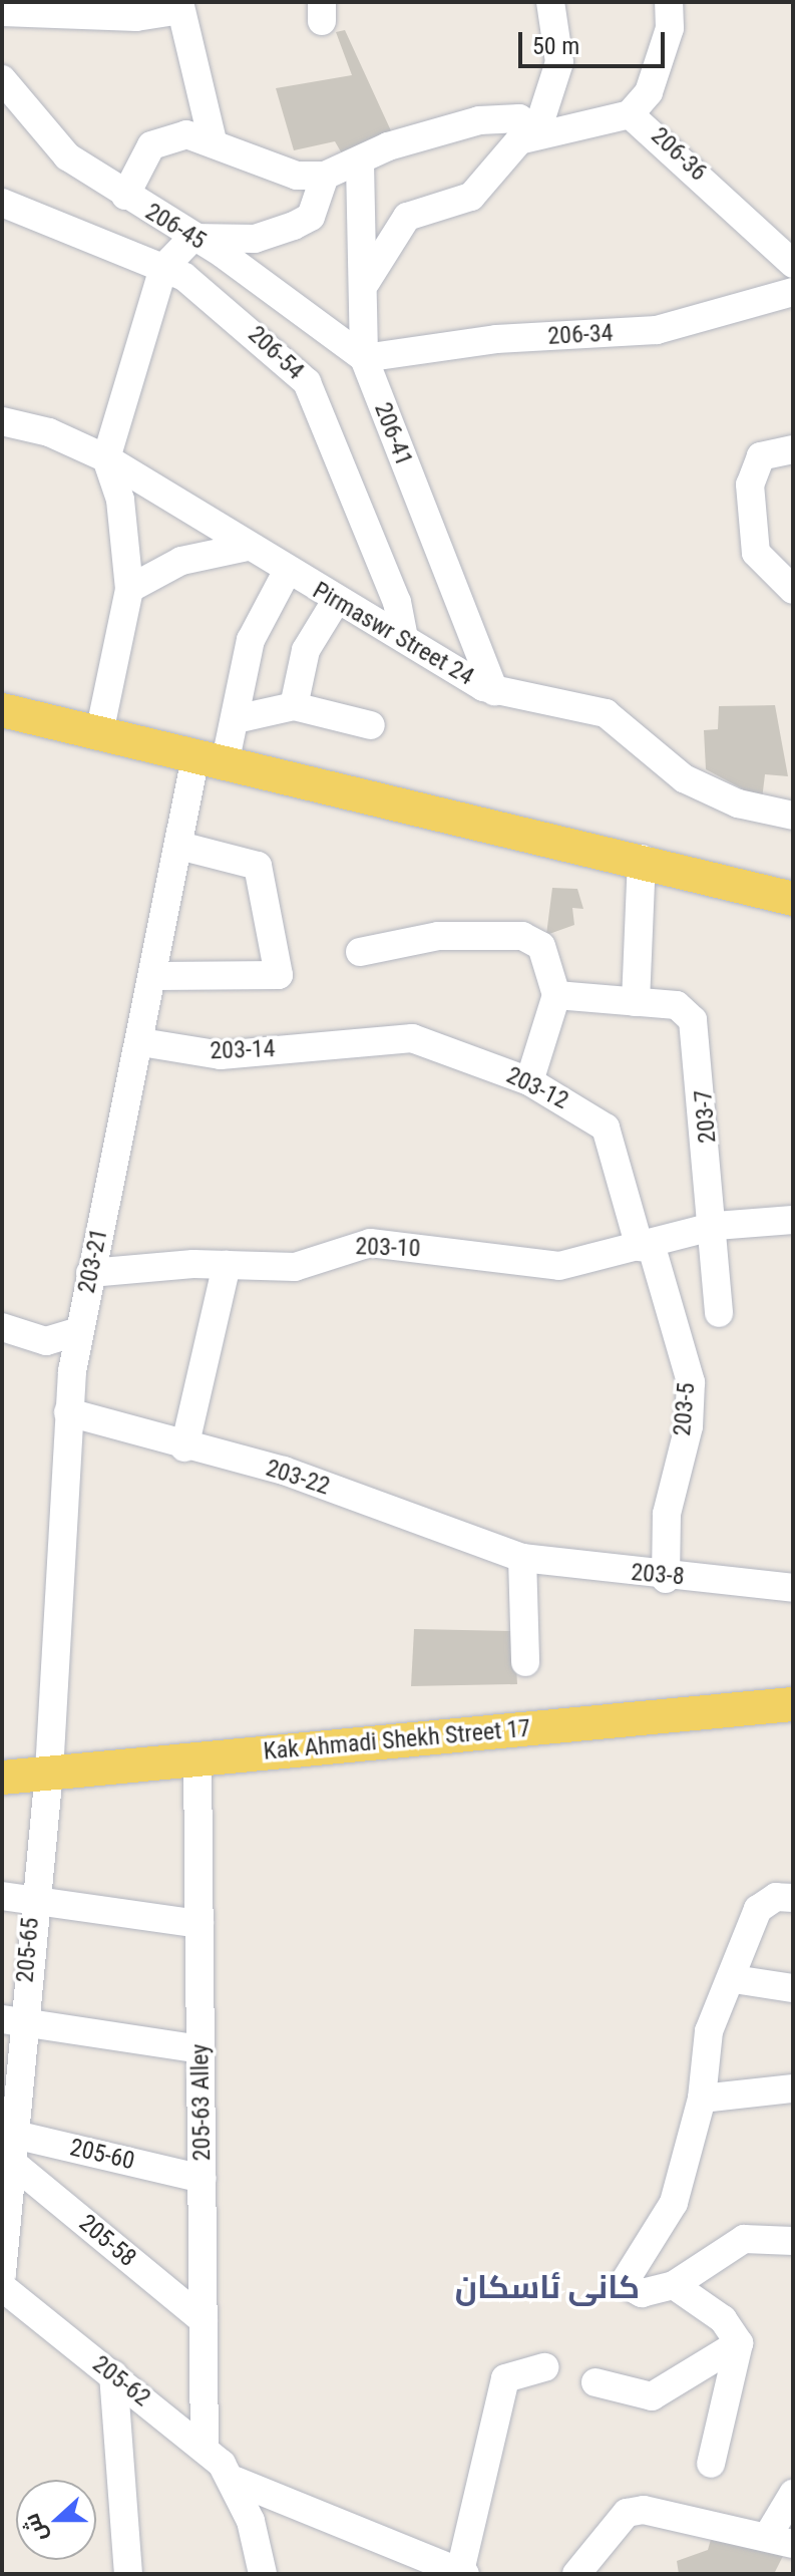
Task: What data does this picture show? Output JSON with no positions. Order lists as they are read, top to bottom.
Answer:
{
  "streets": {
    "main road": ["Kak Ahmadi Shekh Street 17"],
    "street": [
      "206-36",
      "206-45",
      "206-34",
      "206-54",
      "206-41",
      "Pirmaswr Street 24",
      "203-14",
      "203-12",
      "203-7",
      "203-10",
      "203-21",
      "203-5",
      "203-22",
      "203-8",
      "205-65",
      "205-63 Alley",
      "205-60",
      "205-58",
      "205-62"
    ]
  },
  "crossings": [
    ["206-36", "206-41"],
    ["206-45", "206-34"],
    ["206-45", "206-41"],
    ["206-34", "206-41"],
    ["206-54", "Pirmaswr Street 24"],
    ["206-41", "Pirmaswr Street 24"],
    ["Pirmaswr Street 24", "203-21"],
    ["203-14", "203-12"],
    ["203-14", "203-21"],
    ["203-12", "203-10"],
    ["203-12", "203-5"],
    ["203-7", "203-10"],
    ["203-10", "203-21"],
    ["203-10", "203-5"],
    ["203-21", "203-22"],
    ["203-21", "Kak Ahmadi Shekh Street 17"],
    ["203-21", "205-65"],
    ["203-5", "203-8"],
    ["203-22", "203-8"],
    ["Kak Ahmadi Shekh Street 17", "205-65"],
    ["Kak Ahmadi Shekh Street 17", "205-63 Alley"],
    ["205-65", "205-60"],
    ["205-65", "205-58"],
    ["205-63 Alley", "205-60"],
    ["205-63 Alley", "205-58"],
    ["205-63 Alley", "205-62"],
    ["205-60", "205-58"]
  ],
  "districts": ["کانی ئاسکان"],
  "scale_bar": "50 m",
  "north": "left"
}
